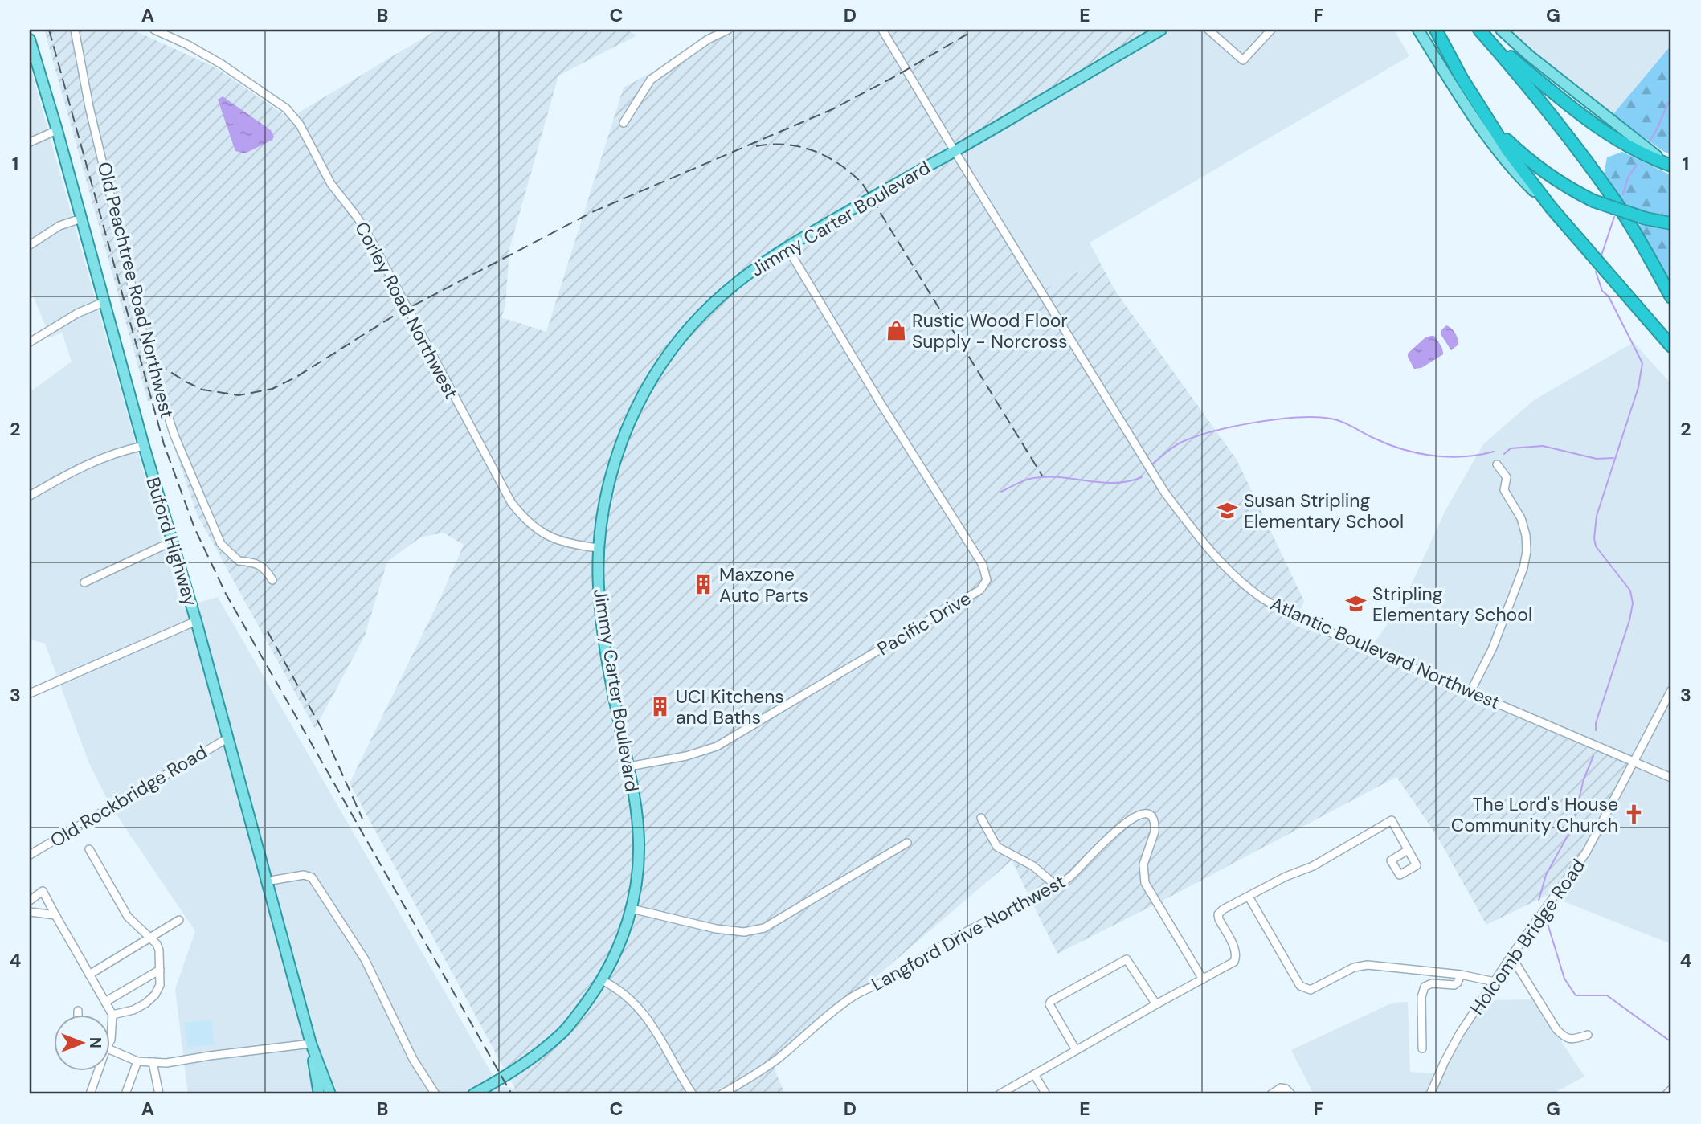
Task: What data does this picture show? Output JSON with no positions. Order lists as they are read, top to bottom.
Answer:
{
  "streets": {
    "main road": ["Jimmy Carter Boulevard", "Buford Highway"],
    "street": [
      "Old Peachtree Road Northwest",
      "Corley Road Northwest",
      "Pacific Drive",
      "Atlantic Boulevard Northwest",
      "Old Rockbridge Road",
      "Langford Drive Northwest",
      "Holcomb Bridge Road"
    ]
  },
  "crossings": [
    ["Jimmy Carter Boulevard", "Corley Road Northwest"],
    ["Jimmy Carter Boulevard", "Pacific Drive"],
    ["Jimmy Carter Boulevard", "Atlantic Boulevard Northwest"],
    ["Buford Highway", "Old Rockbridge Road"],
    ["Atlantic Boulevard Northwest", "Holcomb Bridge Road"]
  ],
  "places": {
    "shop": ["Rustic Wood Floor Supply - Norcross"],
    "school or university": ["Susan Stripling Elementary School", "Stripling Elementary School"],
    "building": ["Maxzone Auto Parts", "UCI Kitchens and Baths"],
    "church": ["The Lord's House Community Church"]
  },
  "north": "right",
  "grid": {
    "columns": [
      "A",
      "B",
      "C",
      "D",
      "E",
      "F",
      "G"
    ],
    "rows": [
      "1",
      "2",
      "3",
      "4"
    ]
  }
}
